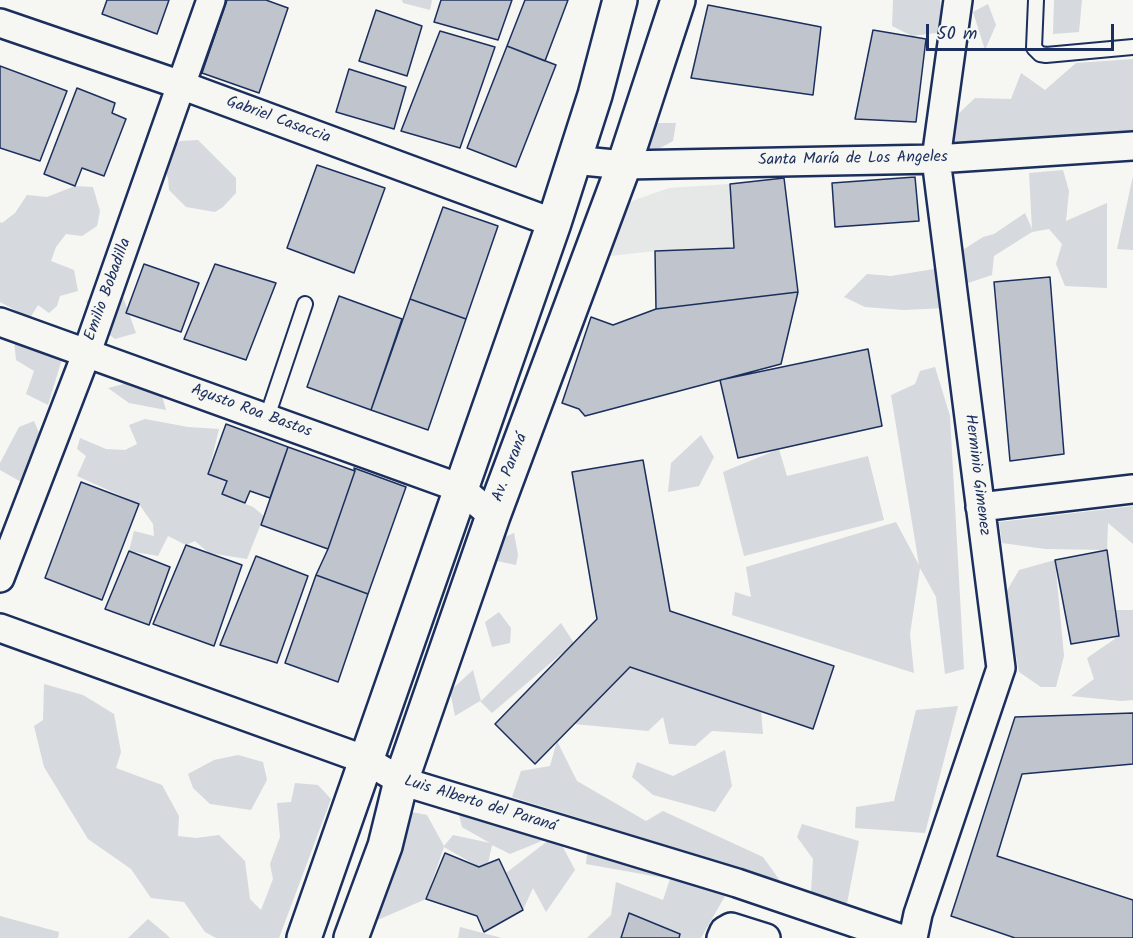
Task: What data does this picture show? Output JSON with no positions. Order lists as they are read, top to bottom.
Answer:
{
  "streets": {
    "street": [
      "Gabriel Casaccia",
      "Santa María de Los Angeles",
      "Emilio Bobadilla",
      "Agusto Roa Bastos",
      "Av. Paraná",
      "Herminio Gimenez",
      "Luis Alberto del Paraná"
    ]
  },
  "crossings": [
    ["Gabriel Casaccia", "Emilio Bobadilla"],
    ["Santa María de Los Angeles", "Av. Paraná"],
    ["Santa María de Los Angeles", "Herminio Gimenez"],
    ["Emilio Bobadilla", "Agusto Roa Bastos"],
    ["Agusto Roa Bastos", "Av. Paraná"],
    ["Av. Paraná", "Luis Alberto del Paraná"],
    ["Herminio Gimenez", "Luis Alberto del Paraná"]
  ],
  "scale_bar": "50 m"
}
